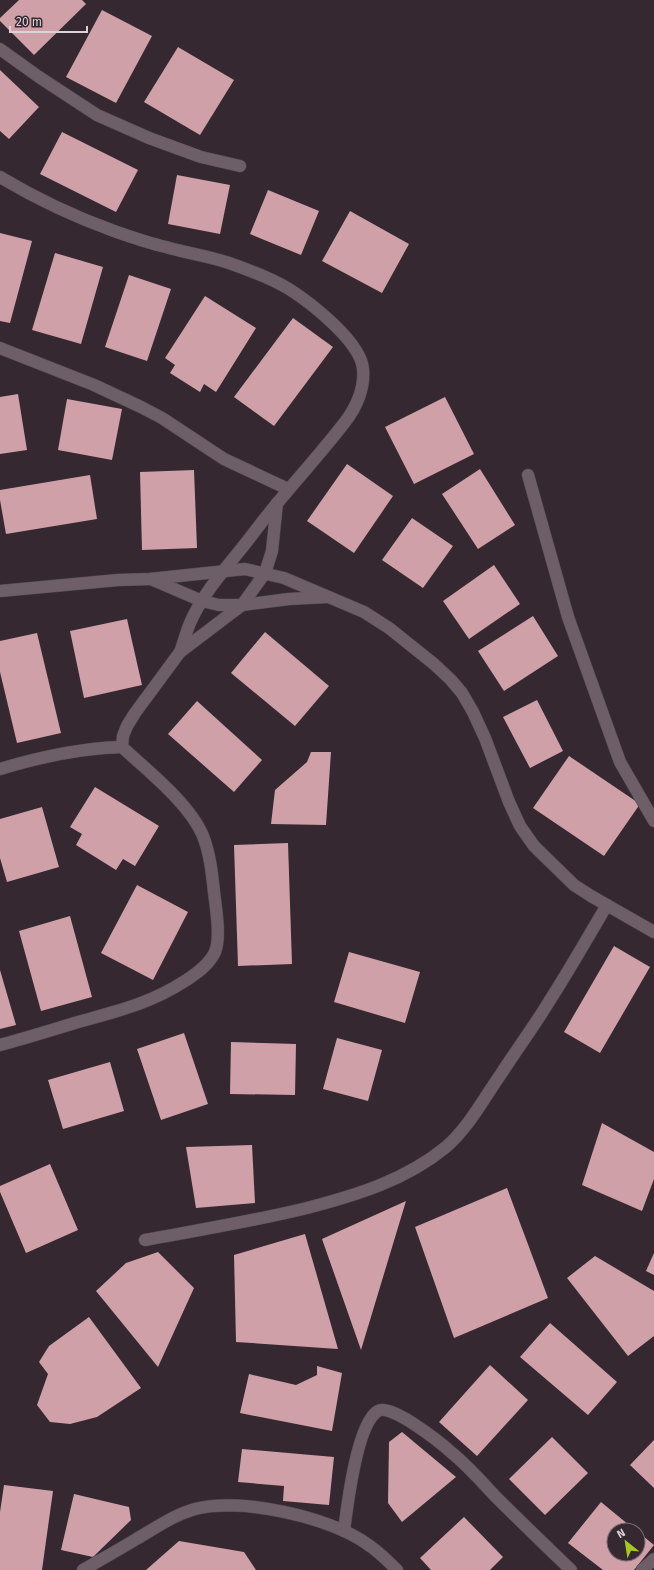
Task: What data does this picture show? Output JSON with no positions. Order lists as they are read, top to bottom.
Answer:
{
  "scale_bar": "20 m",
  "north": "top left"
}
